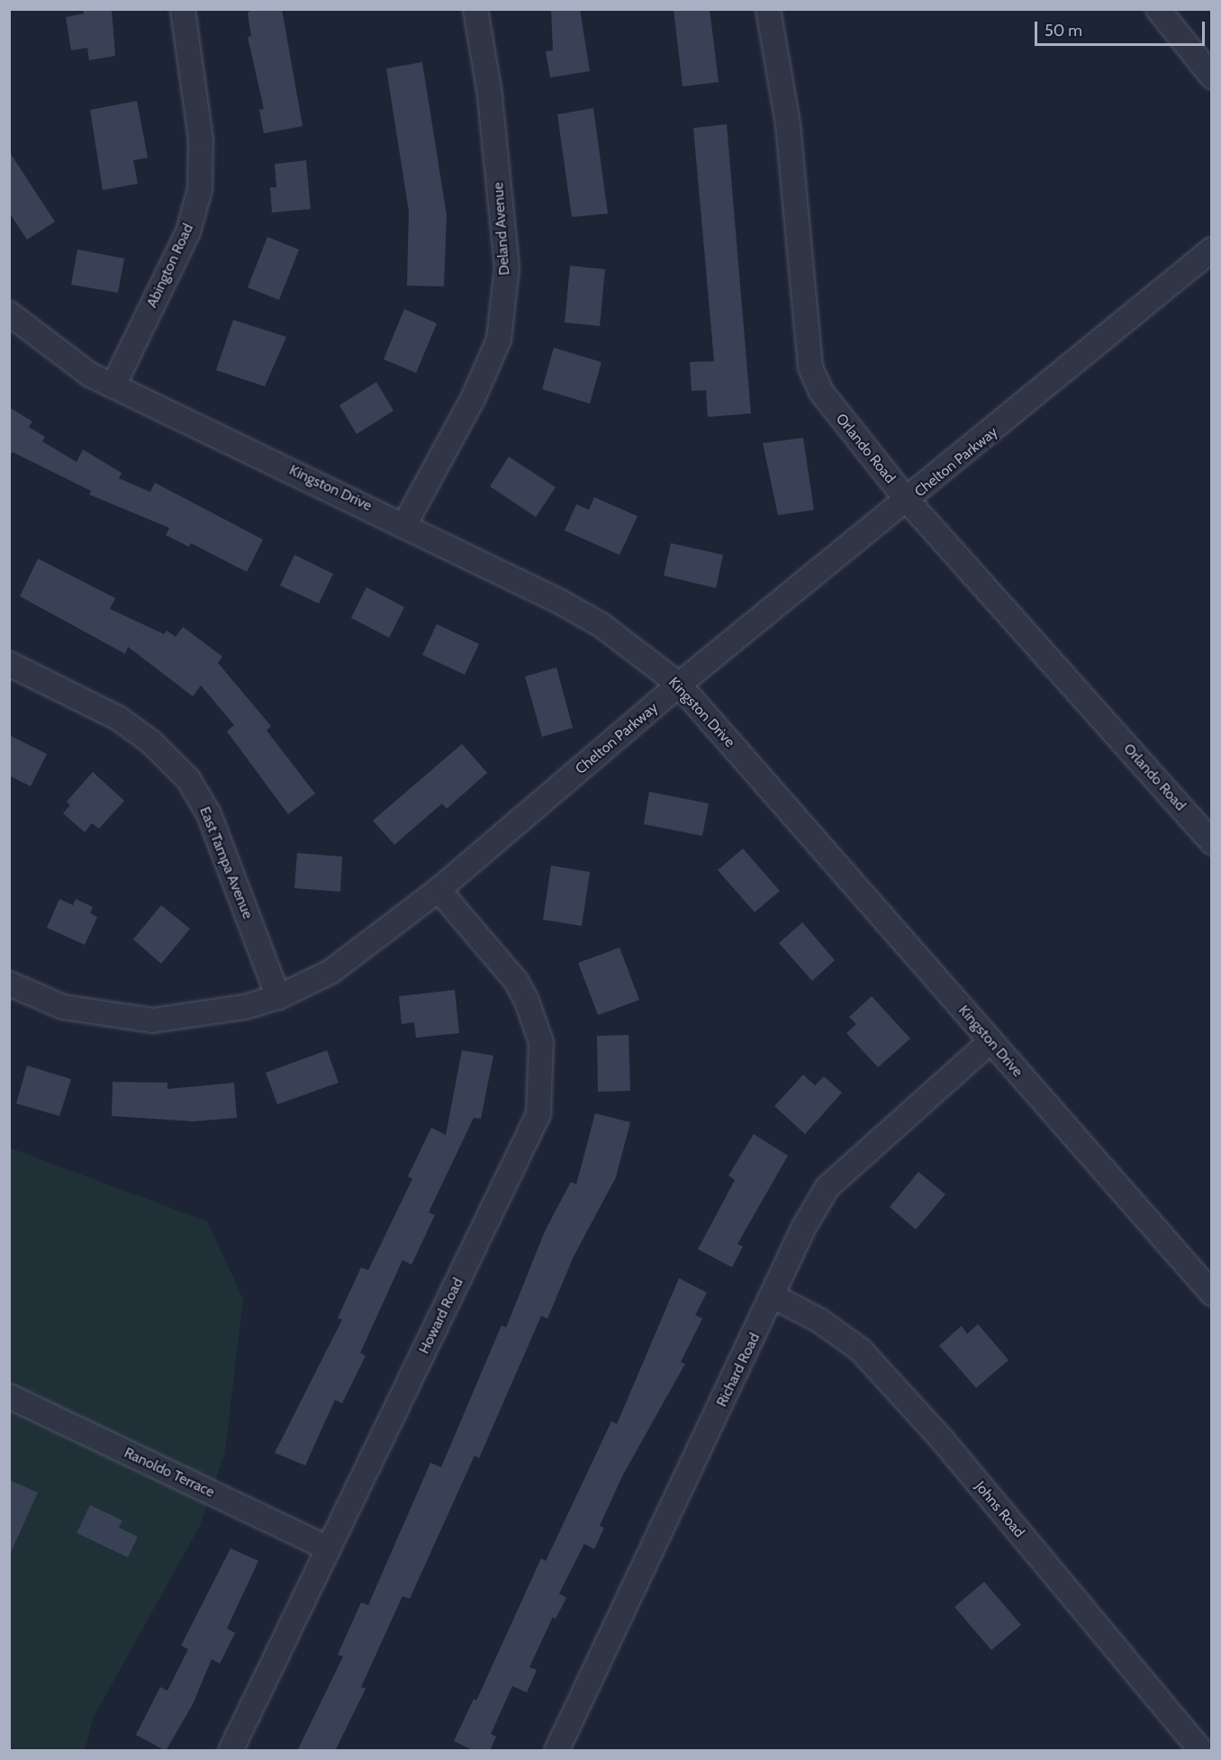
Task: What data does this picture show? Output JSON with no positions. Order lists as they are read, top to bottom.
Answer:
{
  "streets": {
    "street": [
      "Deland Avenue",
      "Abington Road",
      "Orlando Road",
      "Chelton Parkway",
      "Kingston Drive",
      "East Tampa Avenue",
      "Howard Road",
      "Richard Road",
      "Ranoldo Terrace",
      "Johns Road"
    ]
  },
  "crossings": [
    ["Deland Avenue", "Kingston Drive"],
    ["Abington Road", "Kingston Drive"],
    ["Orlando Road", "Chelton Parkway"],
    ["Chelton Parkway", "Kingston Drive"],
    ["Chelton Parkway", "East Tampa Avenue"],
    ["Chelton Parkway", "Howard Road"],
    ["Kingston Drive", "Richard Road"],
    ["Howard Road", "Ranoldo Terrace"],
    ["Richard Road", "Johns Road"]
  ],
  "scale_bar": "50 m"
}
